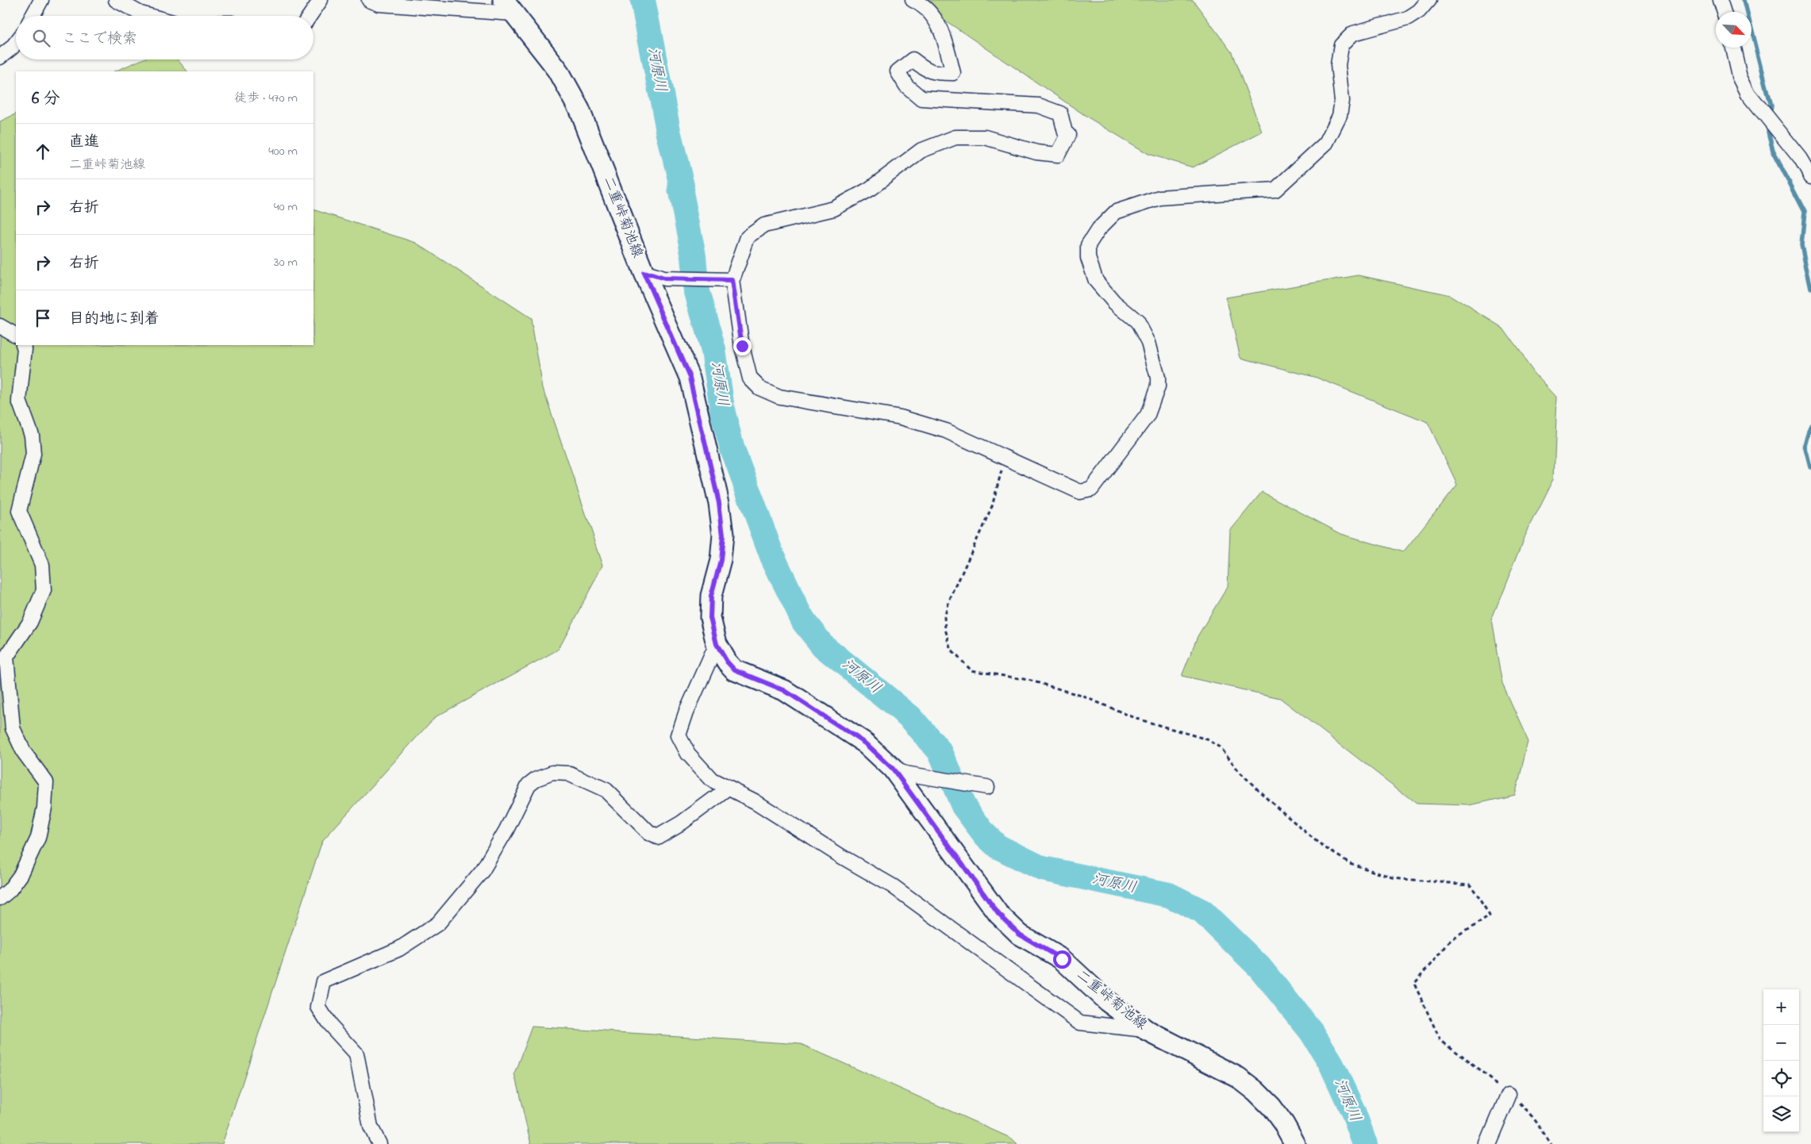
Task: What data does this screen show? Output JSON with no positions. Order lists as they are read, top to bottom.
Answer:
{
  "streets": {
    "main road": ["二重峠菊池線"]
  },
  "water": ["河原川"],
  "north": "bottom right",
  "page": {
    "search": "ここで検索",
    "heading": ["6 分", "徒歩 · 470 m"],
    "list": [
      ["直進", "二重峠菊池線", "400 m"],
      ["右折", "40 m"],
      ["右折", "30 m"],
      "目的地に到着"
    ],
    "map_buttons": ["+", "−"]
  }
}
